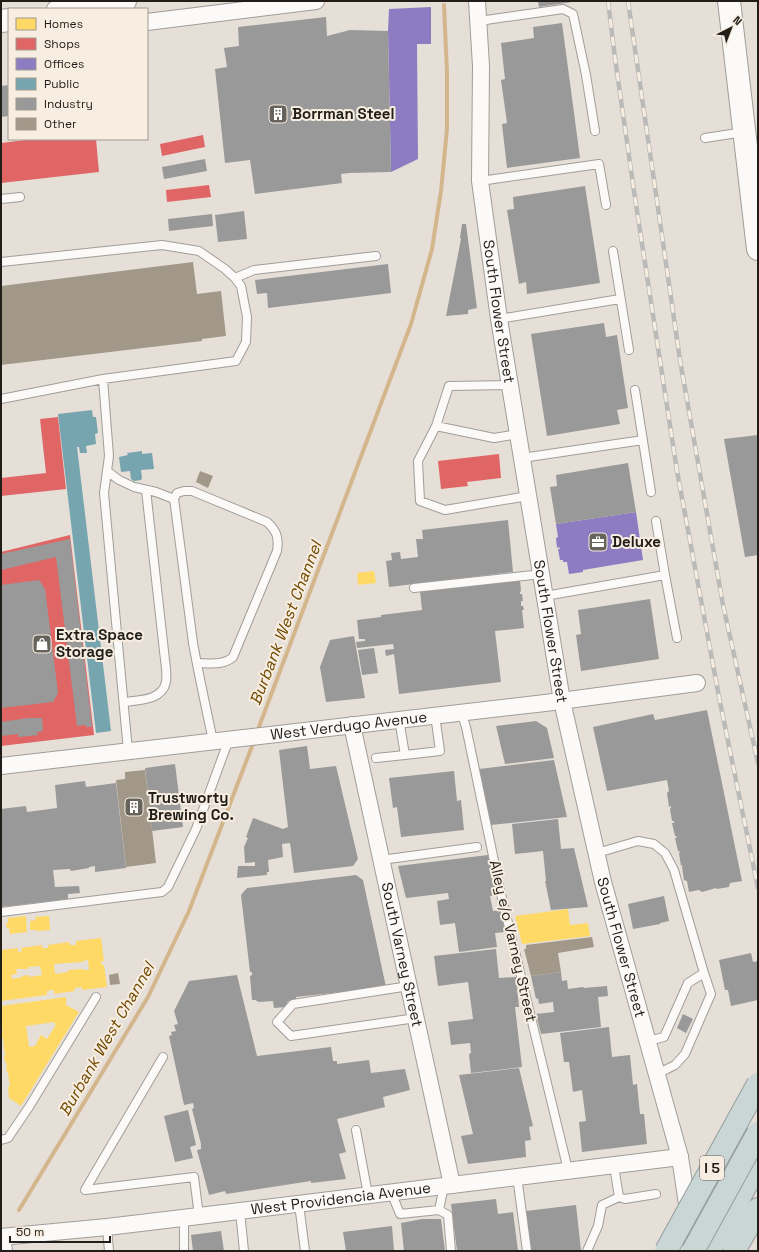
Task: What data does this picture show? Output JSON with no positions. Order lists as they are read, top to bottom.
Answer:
{
  "streets": {
    "highway": ["I 5"],
    "street": [
      "South Flower Street",
      "West Verdugo Avenue",
      "South Varney Street",
      "West Providencia Avenue"
    ],
    "lane": ["Alley e/o Varney Street"]
  },
  "crossings": [
    ["South Flower Street", "West Verdugo Avenue"],
    ["South Flower Street", "West Providencia Avenue"],
    ["West Verdugo Avenue", "Alley e/o Varney Street"],
    ["West Verdugo Avenue", "South Varney Street"],
    ["Alley e/o Varney Street", "West Providencia Avenue"],
    ["South Varney Street", "West Providencia Avenue"]
  ],
  "water": ["Burbank West Channel"],
  "places": {
    "building": ["Borrman Steel", "Trustworty Brewing Co."],
    "office": ["Deluxe"],
    "shop": ["Extra Space Storage"]
  },
  "legend": [
    "Homes",
    "Shops",
    "Offices",
    "Public",
    "Industry",
    "Other"
  ],
  "scale_bar": "50 m",
  "north": "top right"
}
